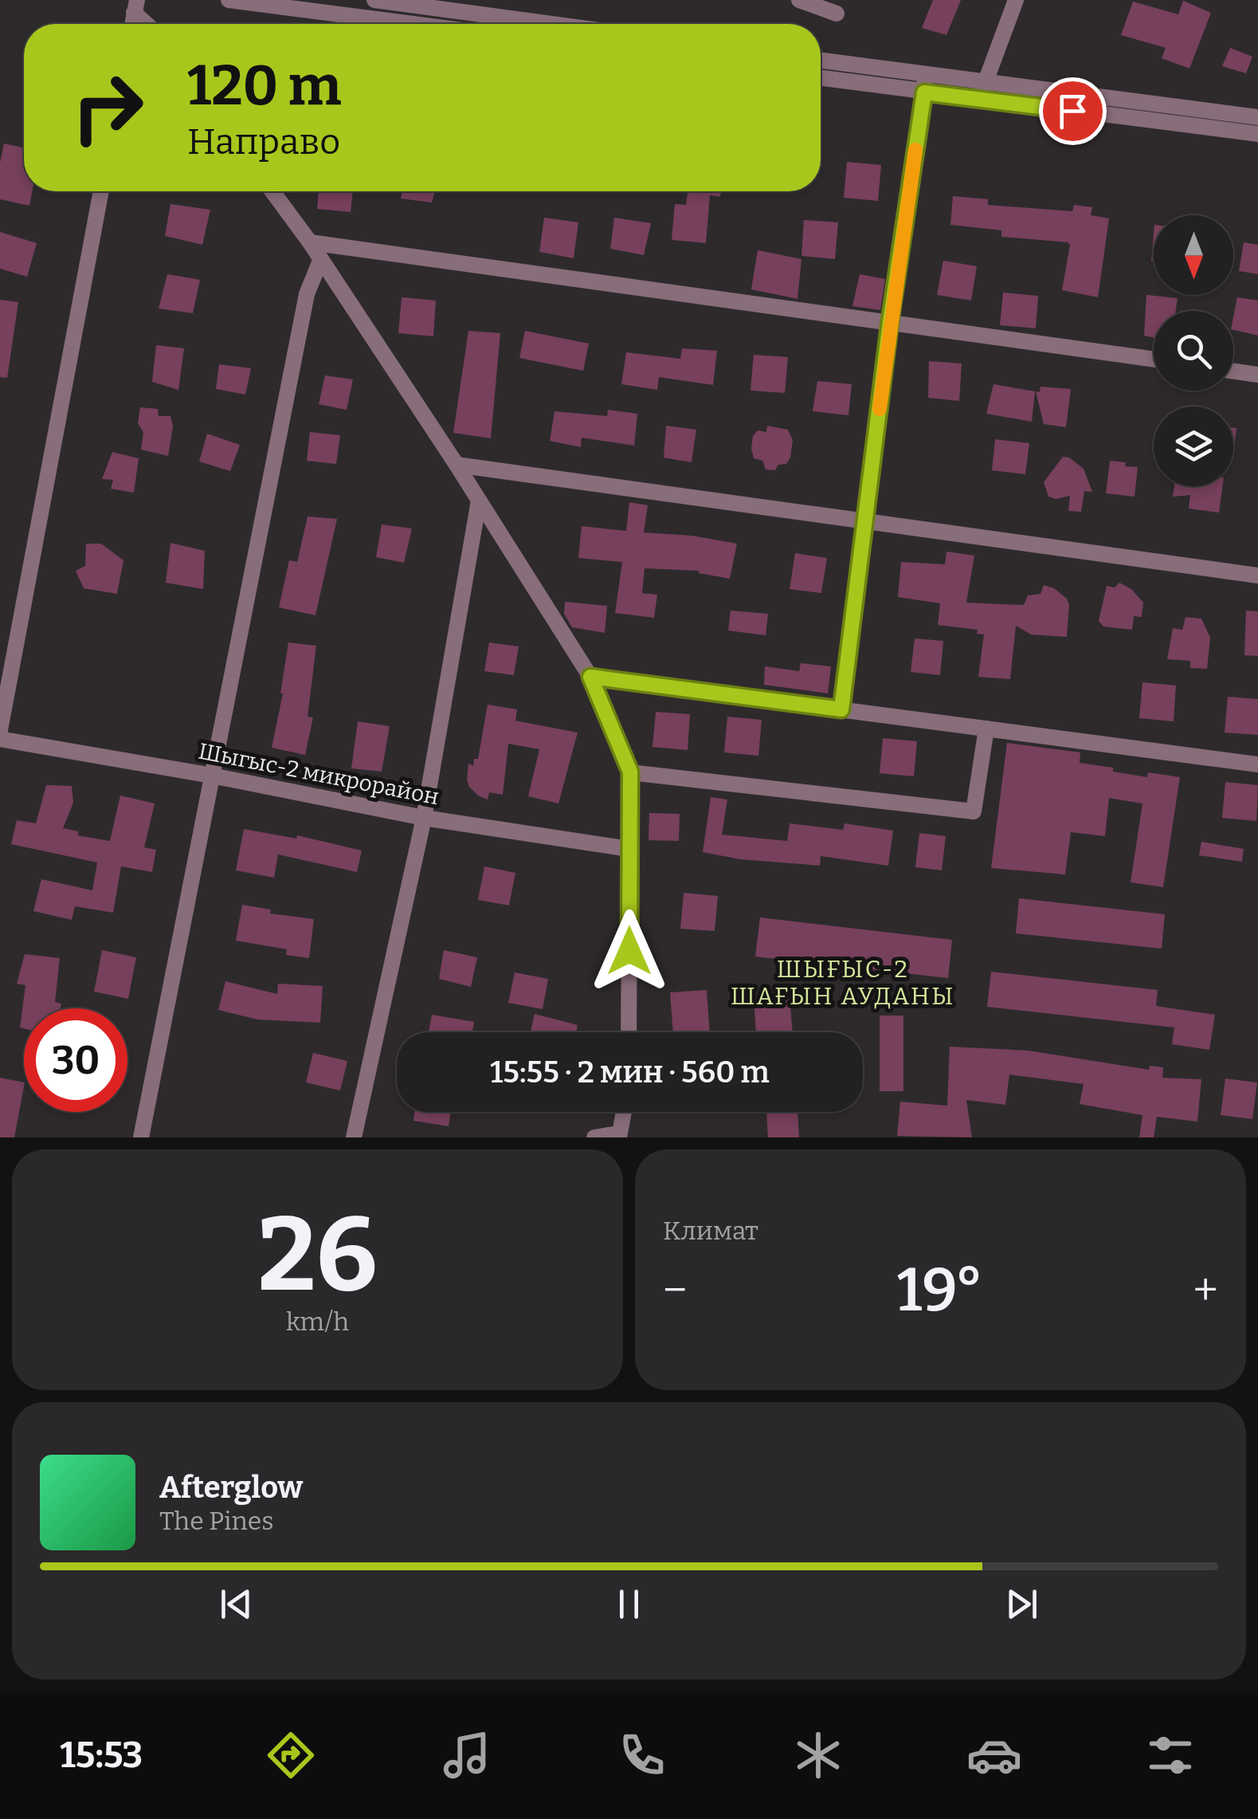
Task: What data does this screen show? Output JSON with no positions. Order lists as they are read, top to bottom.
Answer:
{
  "streets": {
    "street": ["Шыгыс-2 микрорайон"]
  },
  "districts": ["ШЫҒЫС-2 ШАҒЫН АУДАНЫ"],
  "north": "bottom",
  "page": {
    "turn": ["120 m", "Направо"],
    "limit": "30",
    "trip": "15:55 · 2 мин · 560 m",
    "tile": [
      ["26", "km/h"],
      "Климат"
    ],
    "heat": ["−", "19°", "+"],
    "song": ["Afterglow", "The Pines"],
    "tabs": "15:53"
  }
}
